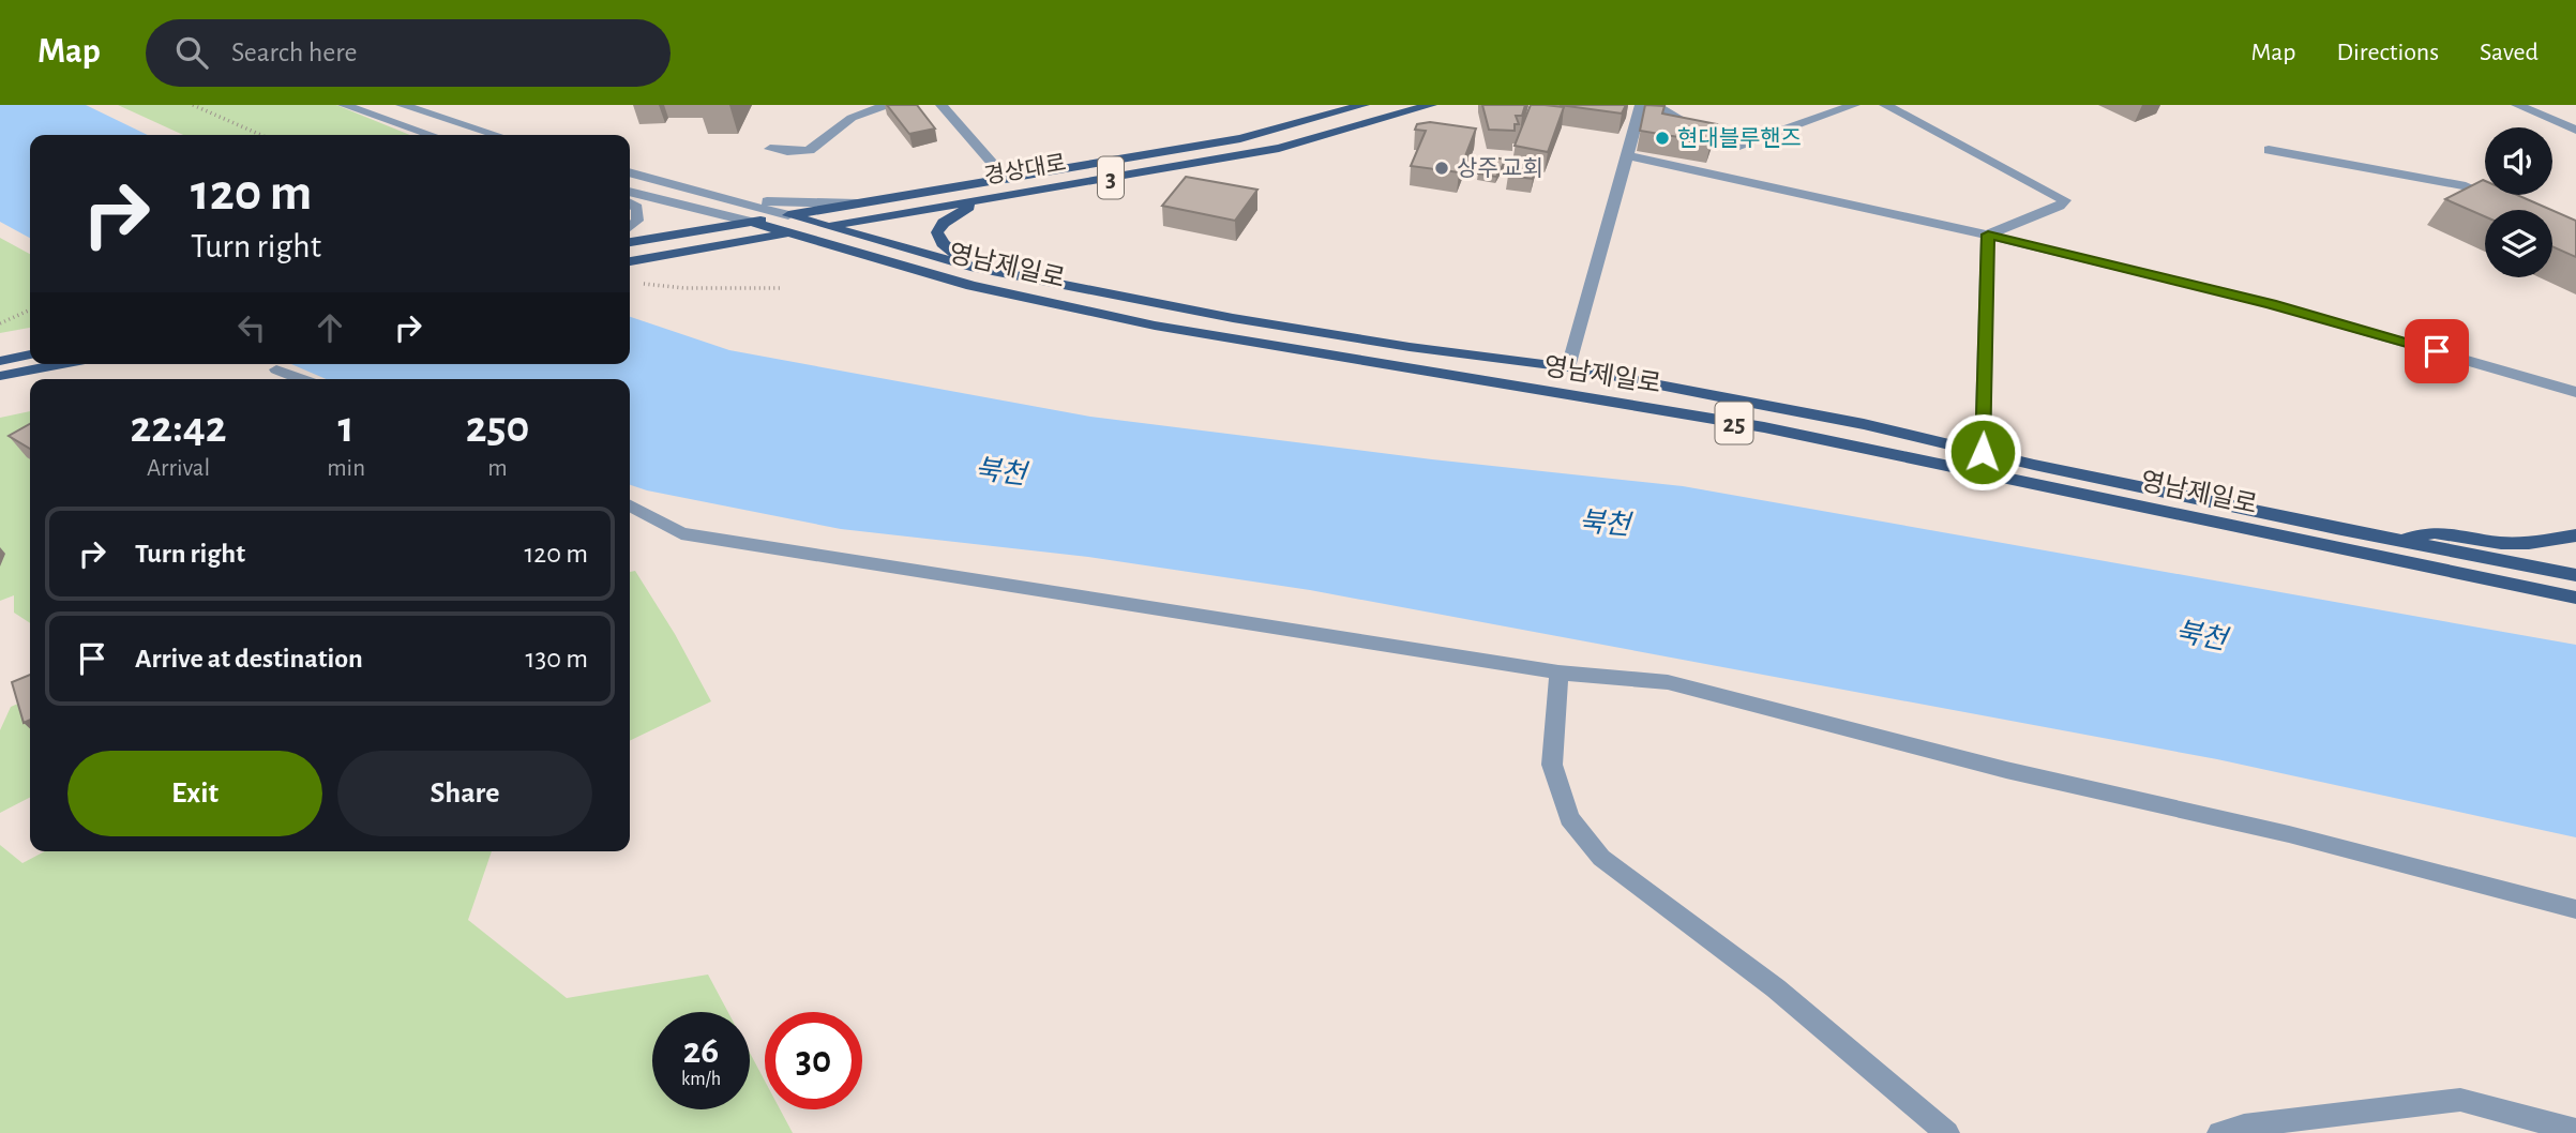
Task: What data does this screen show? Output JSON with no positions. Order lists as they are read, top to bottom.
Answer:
{
  "streets": {
    "main road": [
      "경상대로",
      "3",
      "영남제일로",
      "25"
    ]
  },
  "crossings": [
    ["경상대로", "영남제일로"]
  ],
  "water": ["북천"],
  "places": ["현대블루핸즈", "상주 교회"],
  "page": {
    "header": "Map",
    "search": "Search here",
    "nav": ["Map", "Directions", "Saved"],
    "turn": ["120 m", "Turn right"],
    "eta": [
      "22:42",
      "Arrival",
      "1",
      "min",
      "250",
      "m"
    ],
    "list": [
      {
        "name": "Turn right",
        "value": "120 m"
      },
      {
        "name": "Arrive at destination",
        "value": "130 m"
      }
    ],
    "buttons": ["Exit", "Share"],
    "speed": "26 km/h",
    "limit": "30"
  }
}
